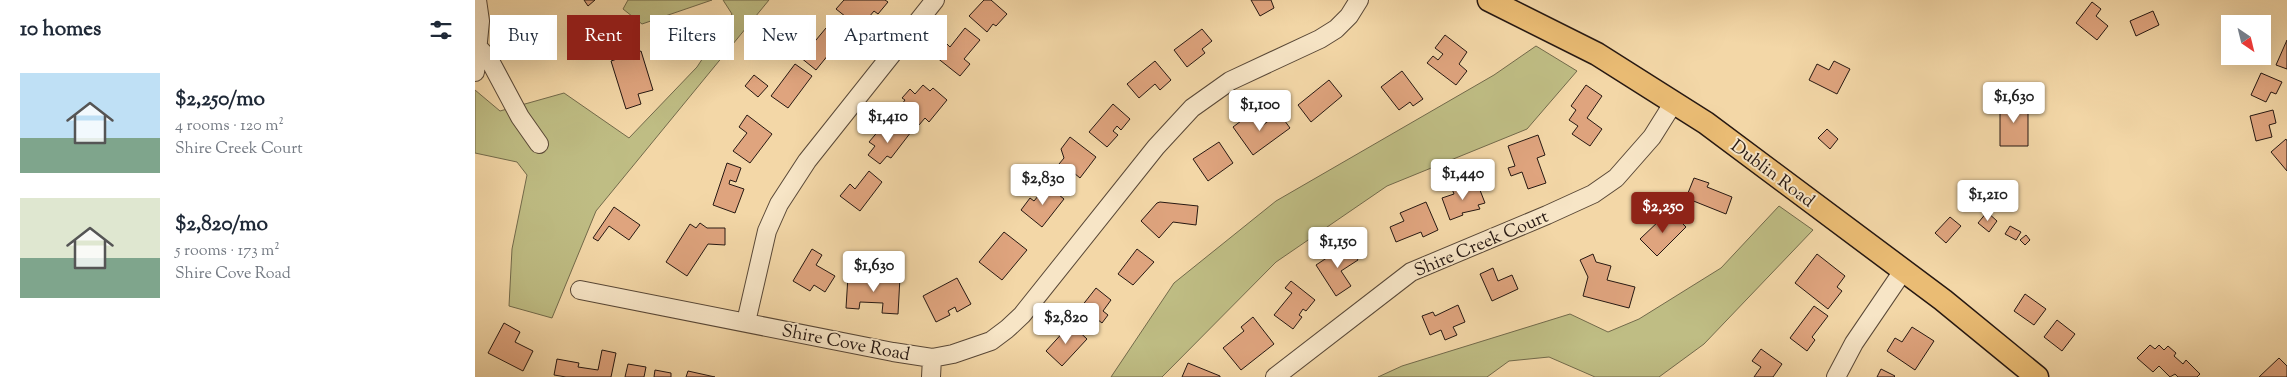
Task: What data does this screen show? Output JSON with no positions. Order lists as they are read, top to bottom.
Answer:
{
  "streets": {
    "main road": ["Dublin Road"],
    "street": ["Shire Creek Court", "Shire Cove Road"]
  },
  "crossings": [
    ["Dublin Road", "Shire Creek Court"]
  ],
  "north": "bottom right",
  "page": {
    "heading": "10 homes",
    "chip": [
      "Buy",
      "Rent",
      "Filters",
      "New",
      "Apartment"
    ],
    "list": [
      {
        "name": "$2,250/mo",
        "note": "4 rooms · 120 m² · Shire Creek Court"
      },
      {
        "name": "$2,820/mo",
        "note": "5 rooms · 173 m² · Shire Cove Road"
      }
    ],
    "price": [
      "$1,630",
      "$1,100",
      "$1,410",
      "$1,440",
      "$2,830",
      "$1,210",
      "$2,250",
      "$1,150",
      "$1,630",
      "$2,820"
    ]
  }
}
